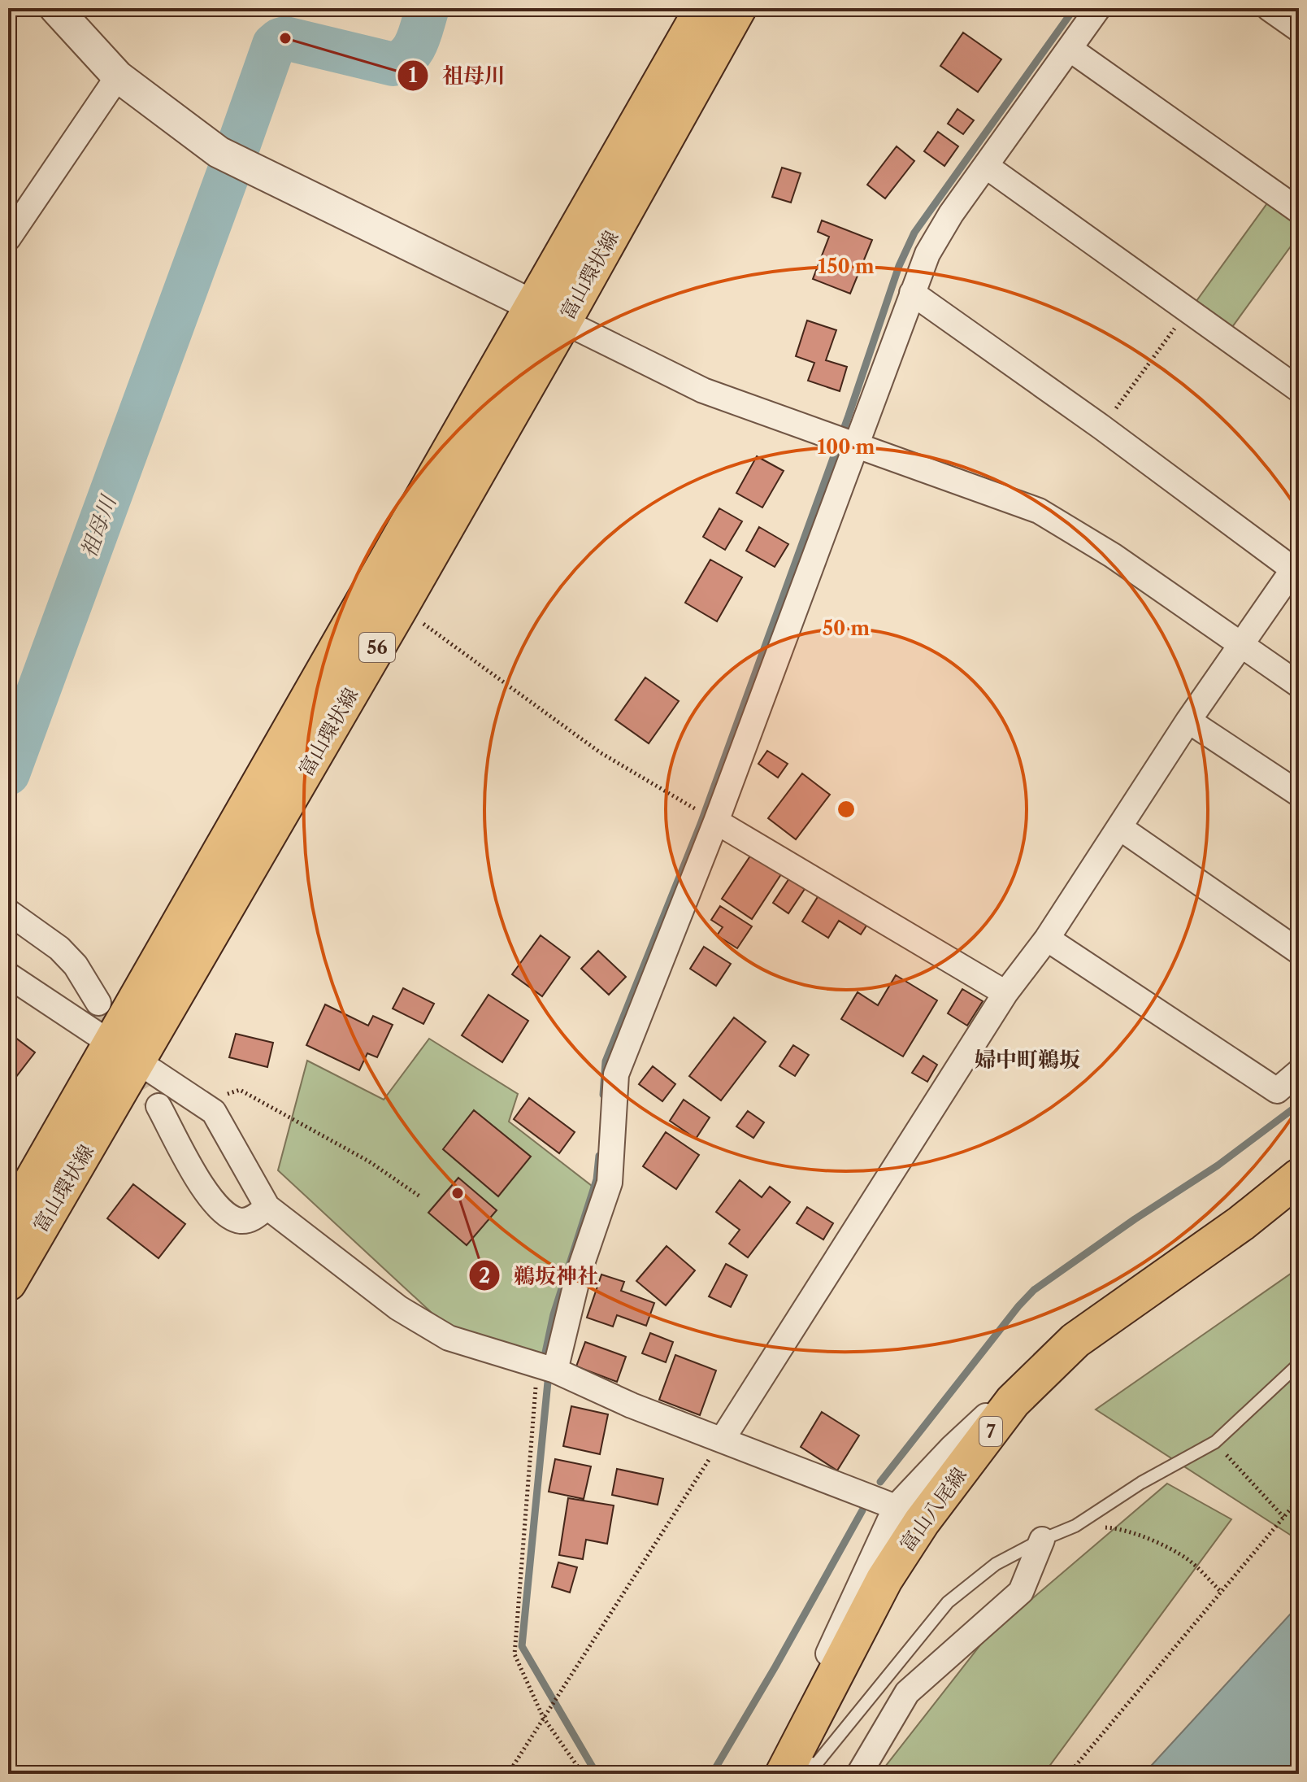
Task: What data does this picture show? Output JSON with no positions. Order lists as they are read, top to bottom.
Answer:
{
  "streets": {
    "main road": [
      "富山環状線",
      "56",
      "7",
      "富山八尾線"
    ]
  },
  "districts": ["婦中町鵜坂"],
  "water": ["祖母川"],
  "places": ["祖母川", "鵜坂神社"],
  "rings": ["150 m", "100 m", "50 m"]
}
